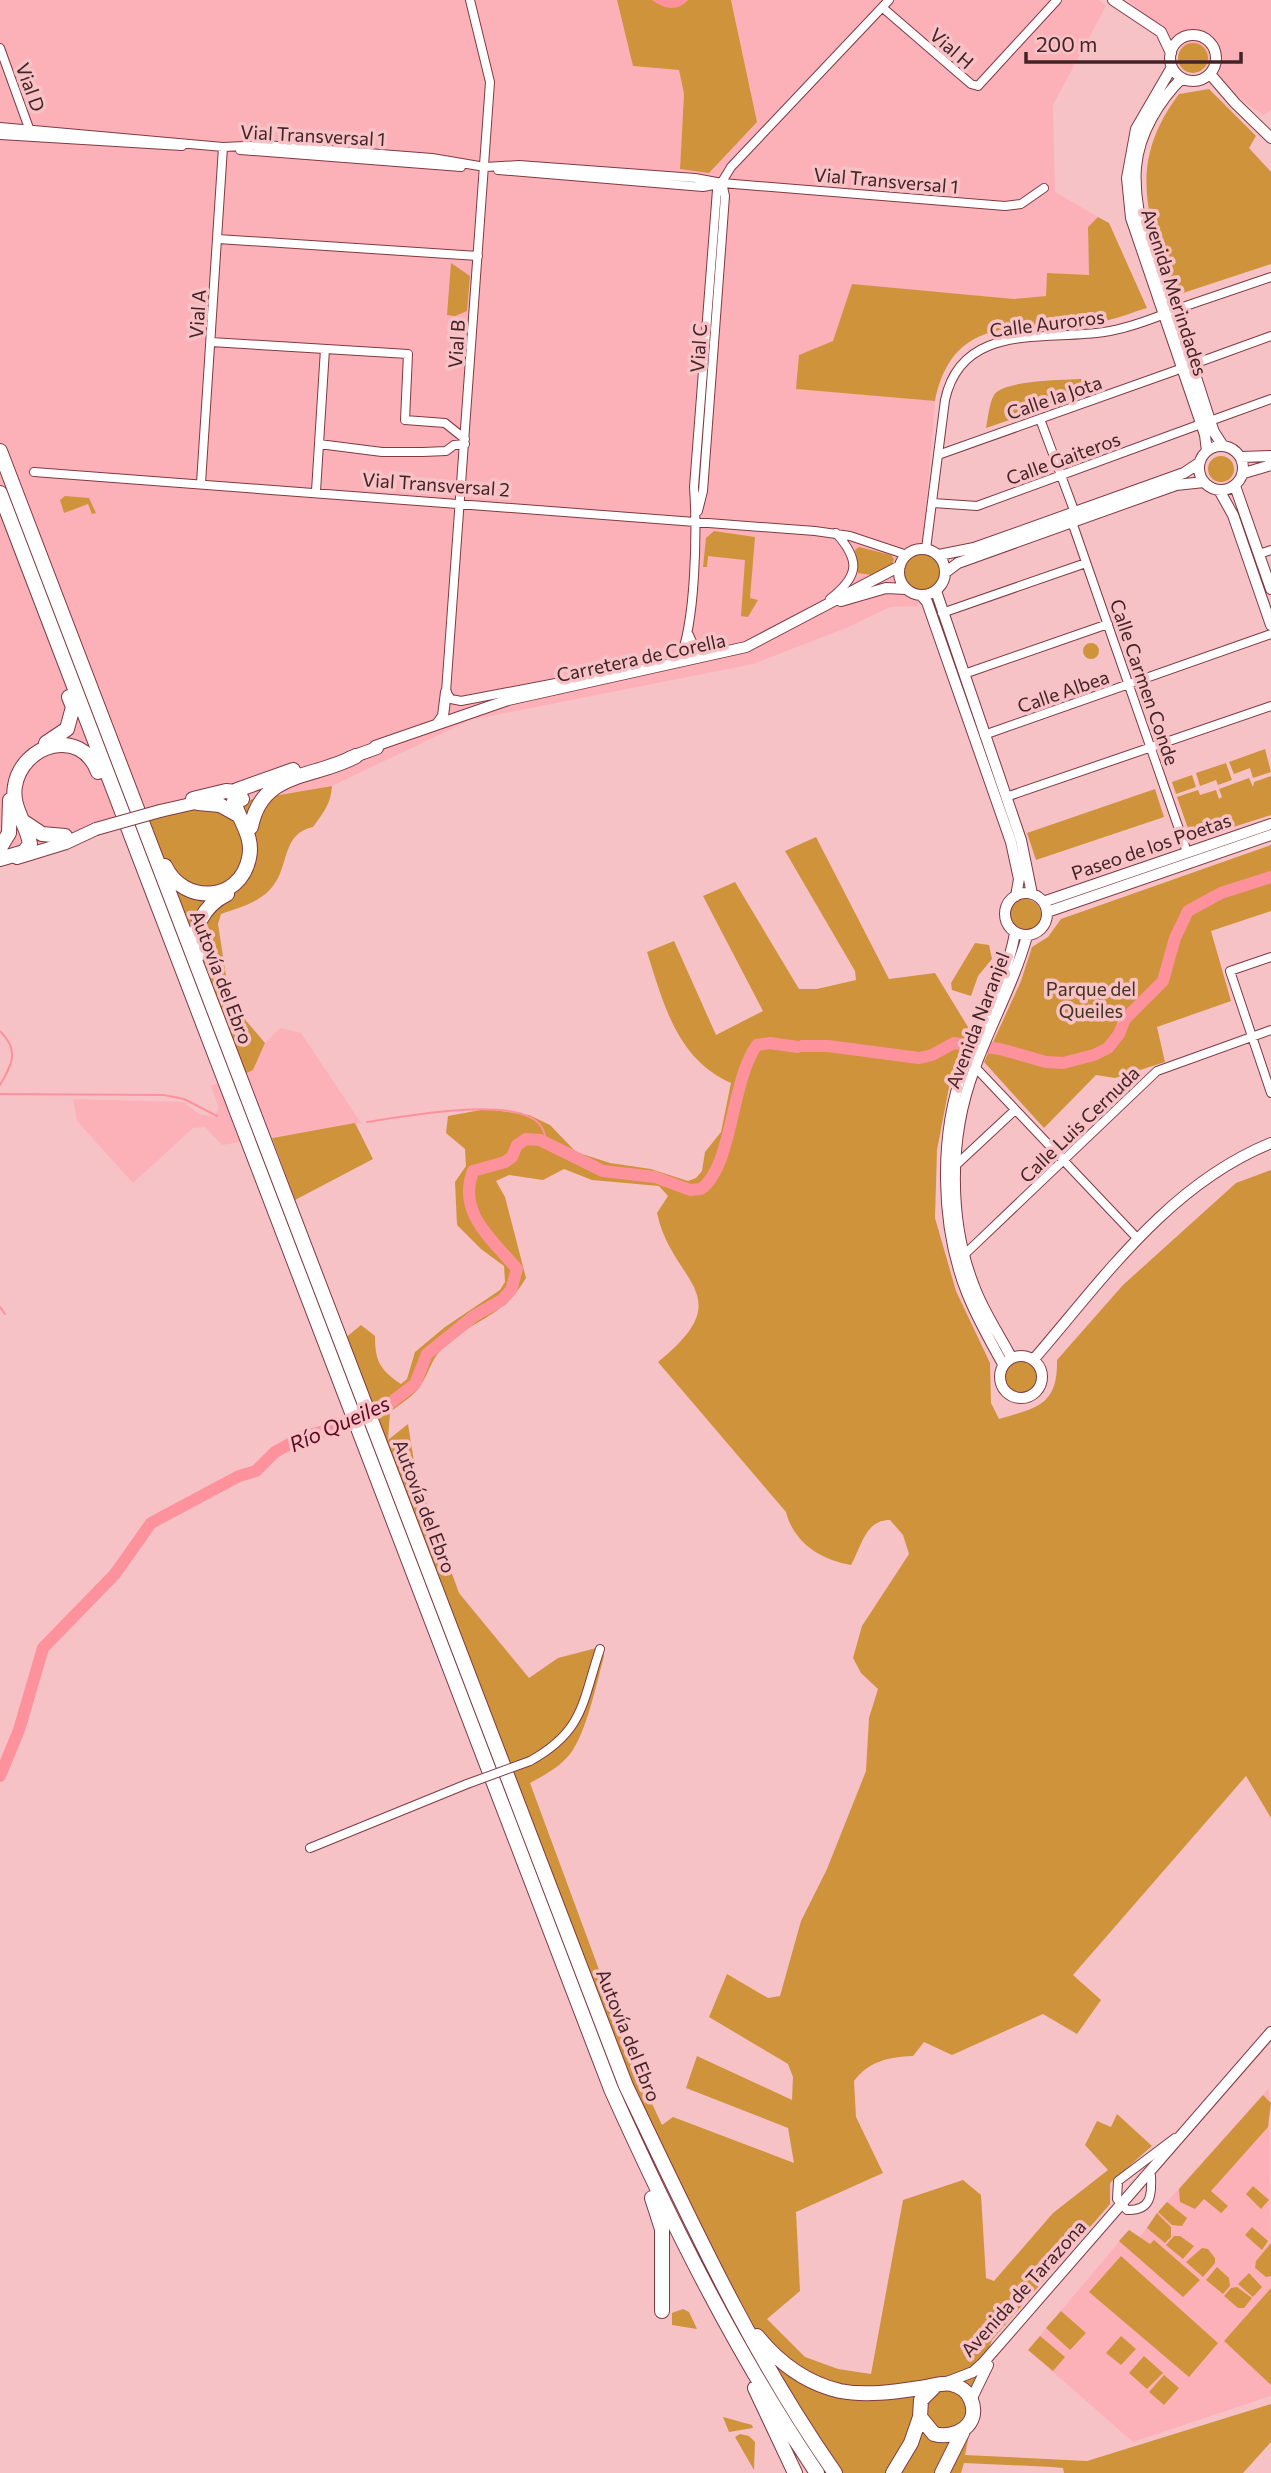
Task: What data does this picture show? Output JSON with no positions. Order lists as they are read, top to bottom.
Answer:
{
  "streets": {
    "highway": ["Autovía del Ebro"],
    "main road": [
      "Avenida Merindades",
      "Carretera de Corella",
      "Paseo de los Poetas",
      "Avenida Naranjel",
      "Avenida de Tarazona"
    ],
    "street": [
      "Vial H",
      "Vial D",
      "Vial Transversal 1",
      "Vial A",
      "Calle Auroros",
      "Vial B",
      "Vial C",
      "Calle la Jota",
      "Calle Gaiteros",
      "Vial Transversal 2",
      "Calle Carmen Conde",
      "Calle Albea",
      "Calle Luis Cernuda"
    ]
  },
  "crossings": [
    ["Vial D", "Vial Transversal 1"],
    ["Vial Transversal 1", "Vial A"],
    ["Vial Transversal 1", "Vial B"],
    ["Vial Transversal 1", "Vial C"],
    ["Avenida Merindades", "Calle Auroros"],
    ["Avenida Merindades", "Calle la Jota"],
    ["Avenida Merindades", "Calle Gaiteros"],
    ["Vial A", "Vial Transversal 2"],
    ["Calle Auroros", "Calle la Jota"],
    ["Calle Auroros", "Calle Gaiteros"],
    ["Calle Auroros", "Vial Transversal 2"],
    ["Calle Auroros", "Carretera de Corella"],
    ["Vial B", "Vial Transversal 2"],
    ["Vial B", "Carretera de Corella"],
    ["Vial C", "Vial Transversal 2"],
    ["Vial C", "Carretera de Corella"],
    ["Calle la Jota", "Calle Carmen Conde"],
    ["Calle Gaiteros", "Calle Carmen Conde"],
    ["Vial Transversal 2", "Carretera de Corella"],
    ["Calle Carmen Conde", "Calle Albea"],
    ["Calle Carmen Conde", "Paseo de los Poetas"],
    ["Paseo de los Poetas", "Avenida Naranjel"],
    ["Avenida Naranjel", "Calle Luis Cernuda"]
  ],
  "water": ["Río Queiles"],
  "parks": ["Parque del Queiles"],
  "scale_bar": "200 m"
}
